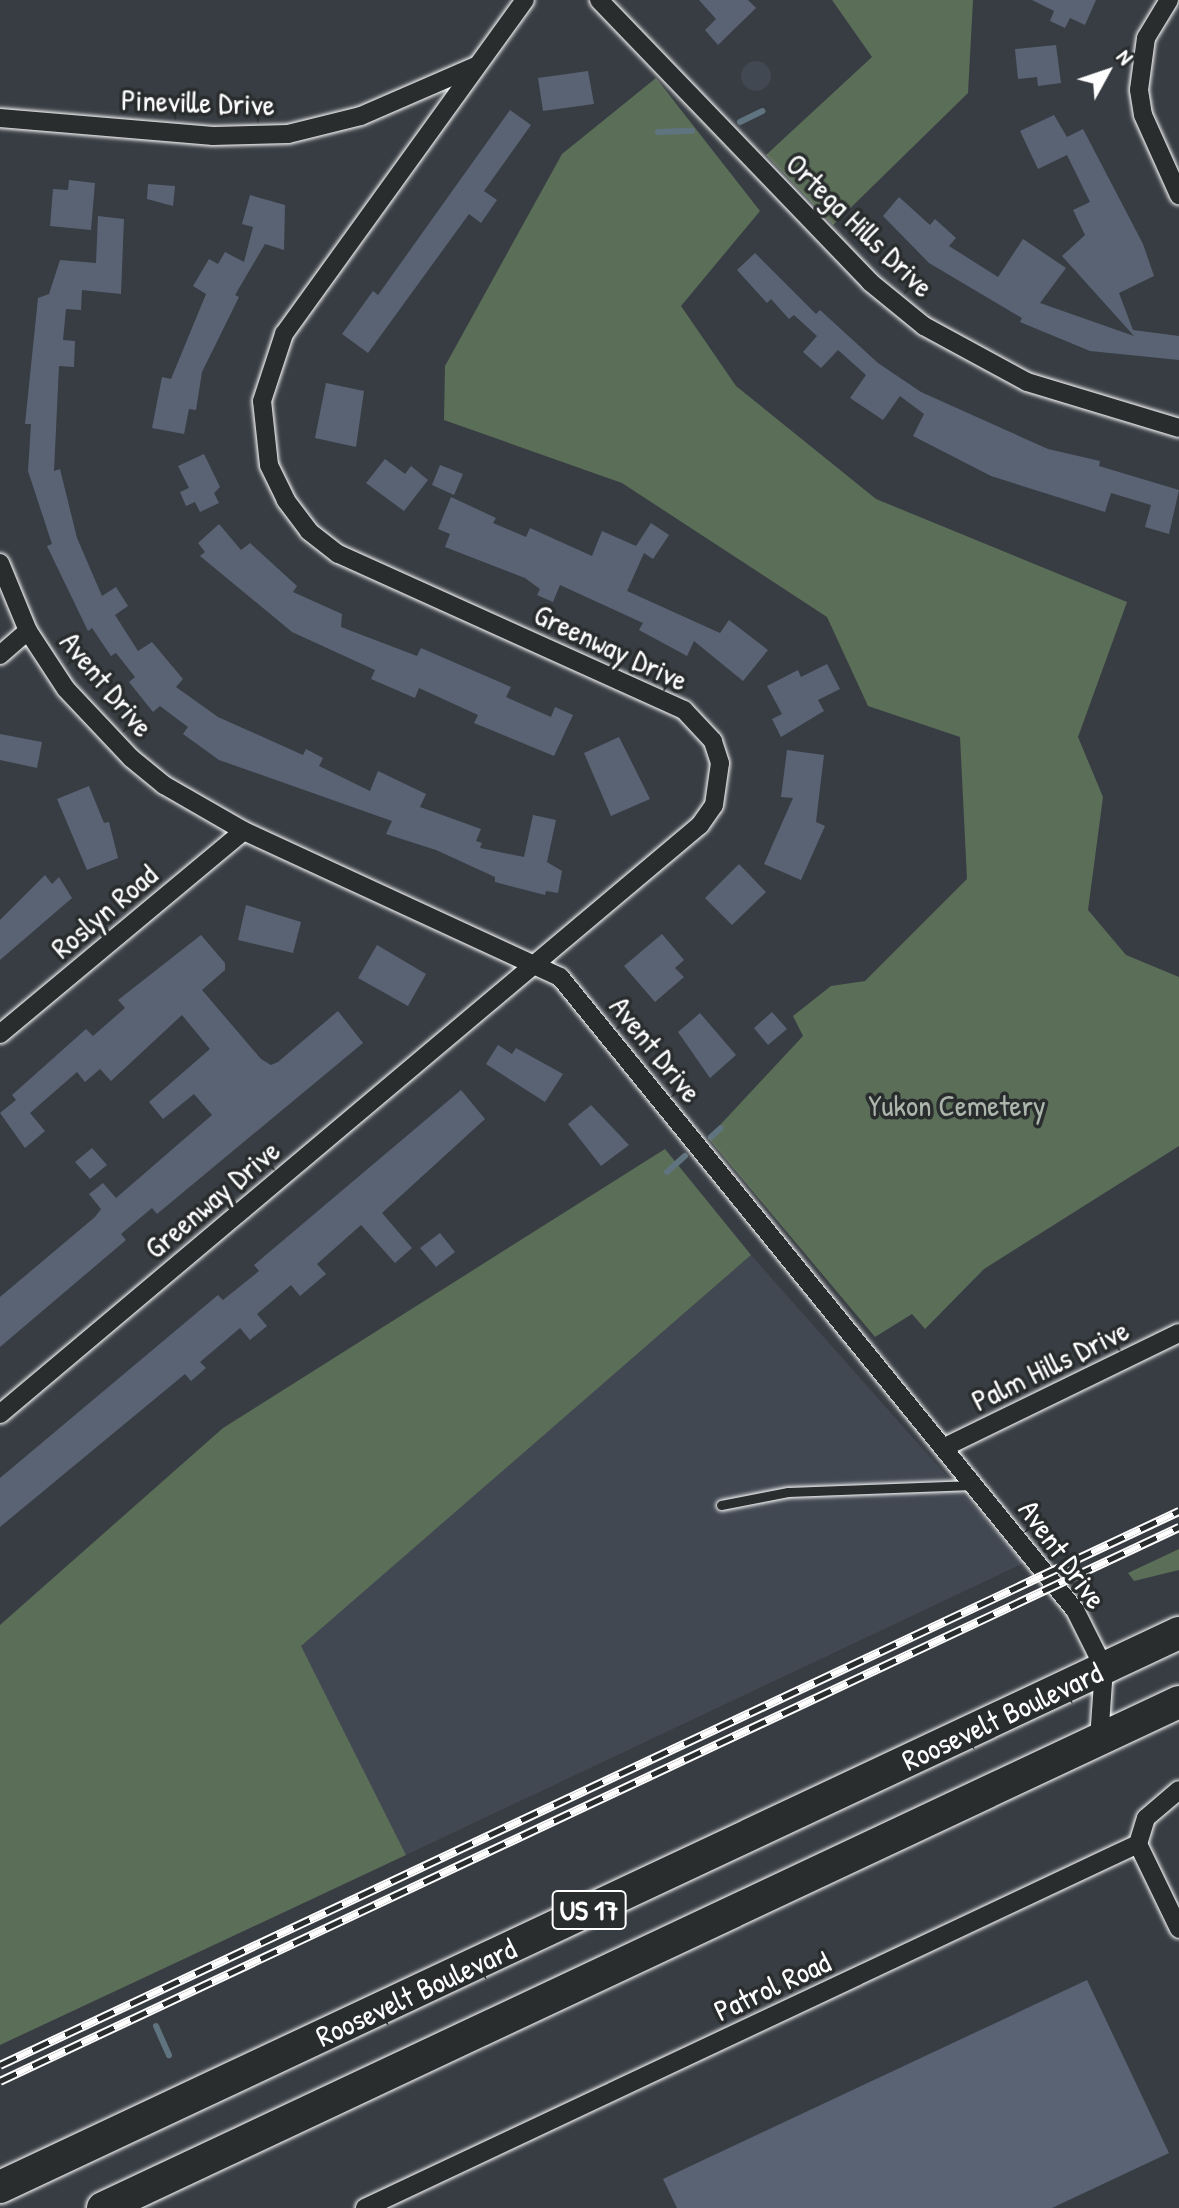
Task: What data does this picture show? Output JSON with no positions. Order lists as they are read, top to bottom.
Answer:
{
  "streets": {
    "highway": ["Roosevelt Boulevard", "US 17"],
    "street": [
      "Pineville Drive",
      "Ortega Hills Drive",
      "Greenway Drive",
      "Avent Drive",
      "Roslyn Road",
      "Palm Hills Drive",
      "Patrol Road"
    ]
  },
  "crossings": [
    ["Pineville Drive", "Greenway Drive"],
    ["Greenway Drive", "Avent Drive"],
    ["Avent Drive", "Roslyn Road"],
    ["Avent Drive", "Palm Hills Drive"],
    ["Avent Drive", "Roosevelt Boulevard"]
  ],
  "parks": ["Yukon Cemetery"],
  "north": "top right"
}
